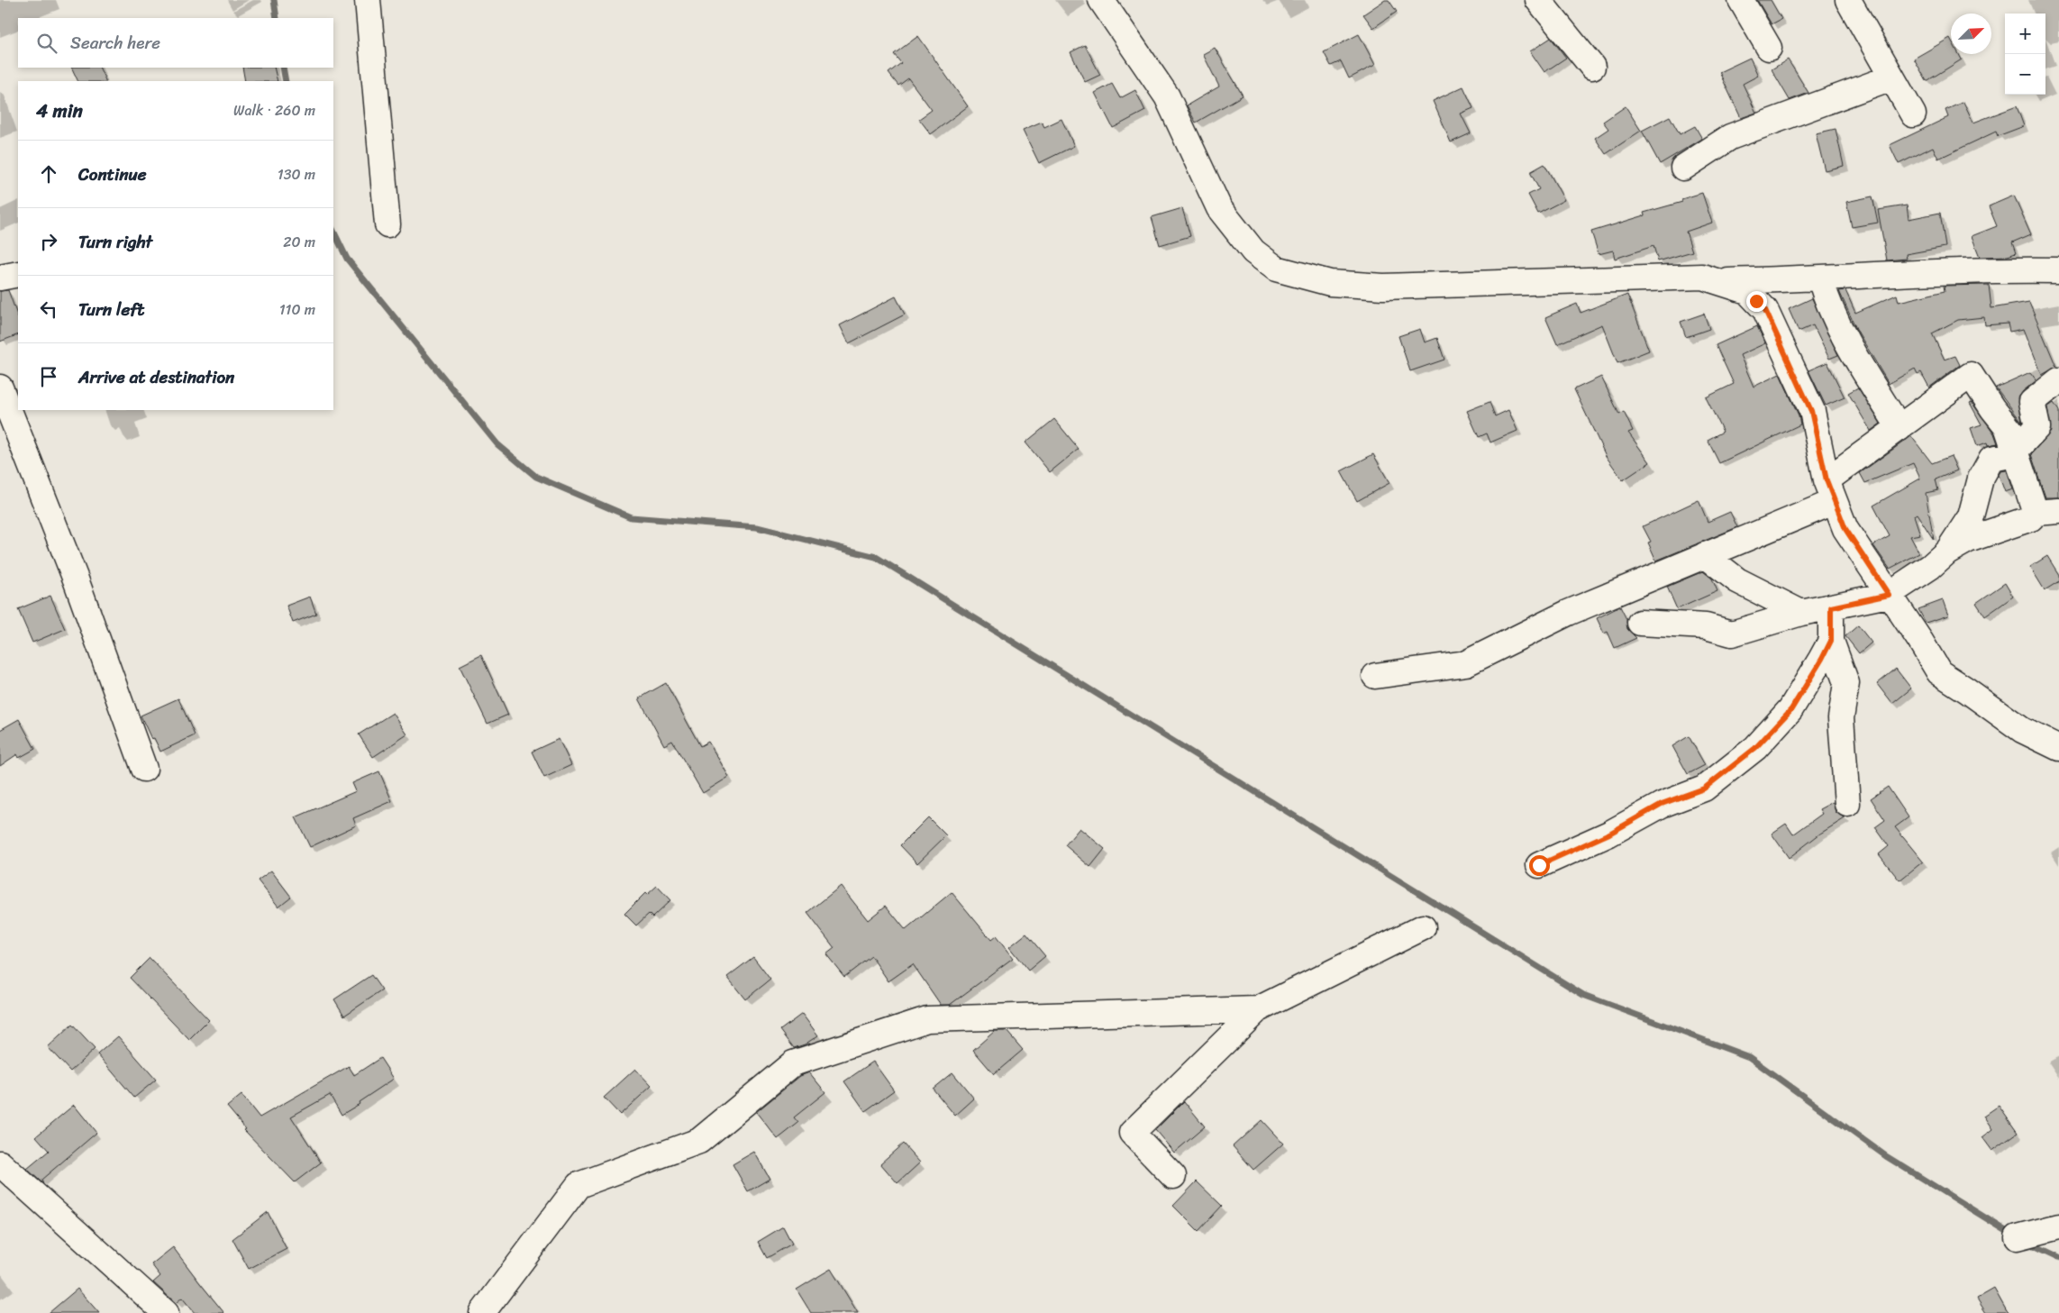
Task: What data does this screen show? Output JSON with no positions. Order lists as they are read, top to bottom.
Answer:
{
  "north": "top right",
  "page": {
    "map_buttons": ["+", "−"],
    "search": "Search here",
    "heading": ["4 min", "Walk · 260 m"],
    "list": [
      ["Continue", "130 m"],
      ["Turn right", "20 m"],
      ["Turn left", "110 m"],
      "Arrive at destination"
    ]
  }
}
